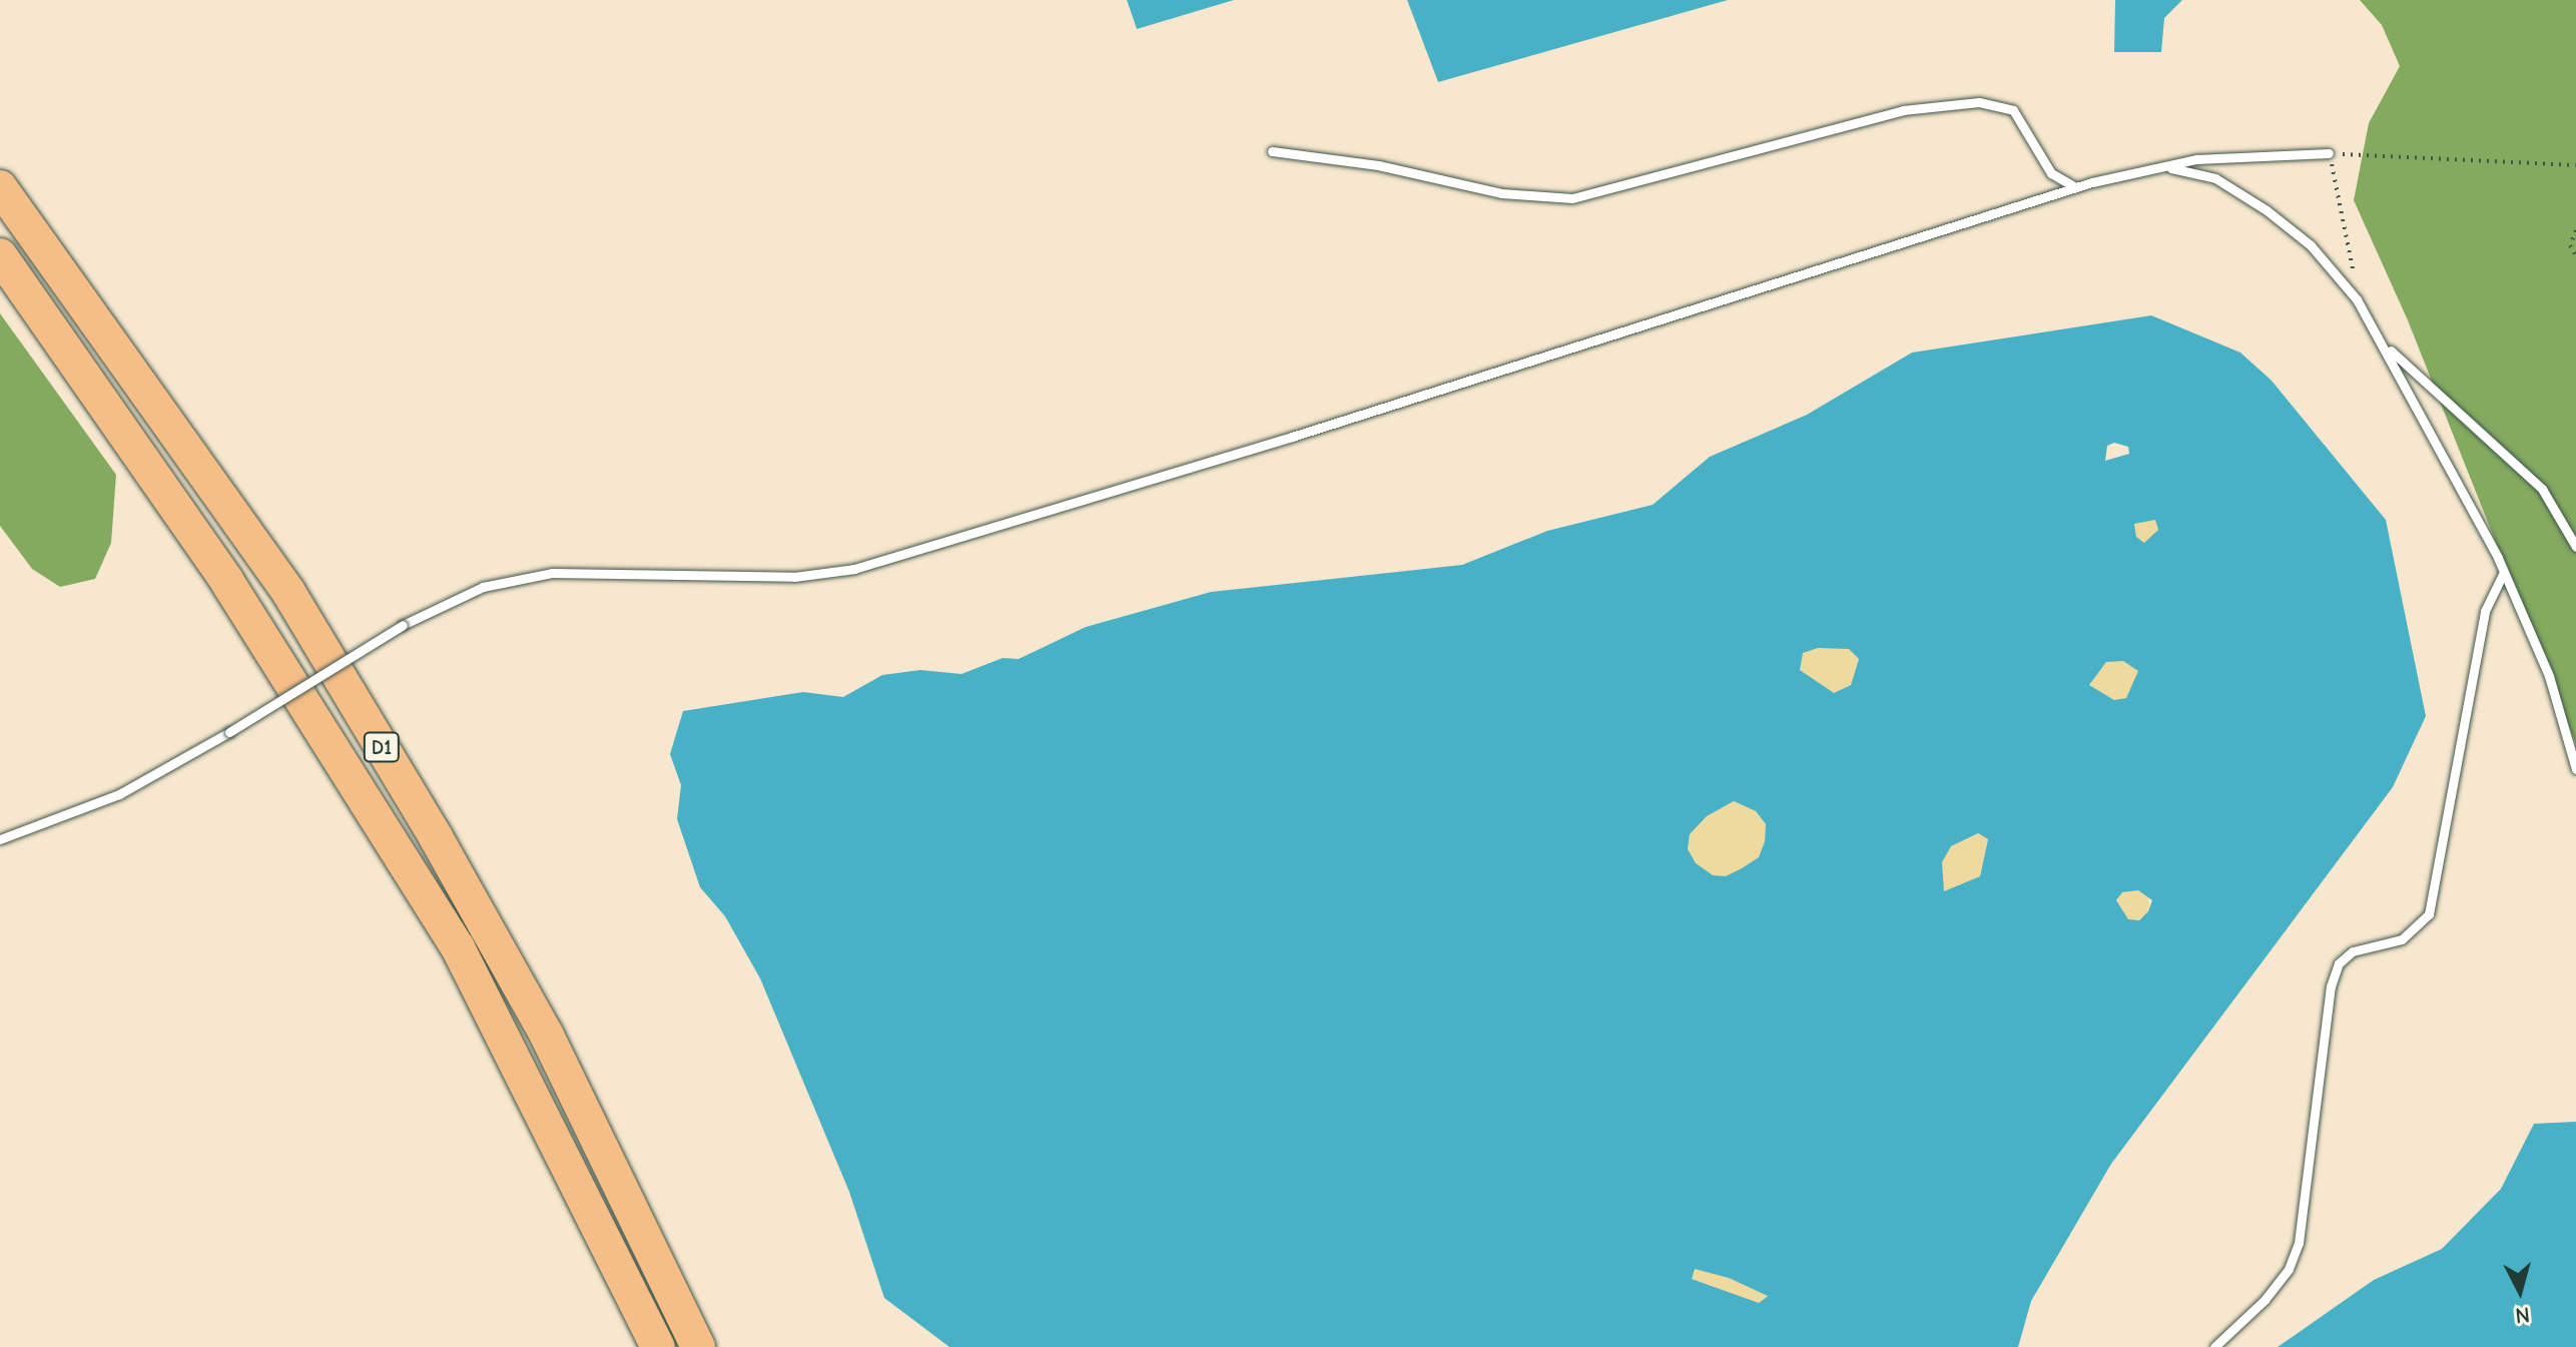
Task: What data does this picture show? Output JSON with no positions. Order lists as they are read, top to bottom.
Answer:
{
  "streets": {
    "highway": ["D1"]
  },
  "north": "bottom"
}
